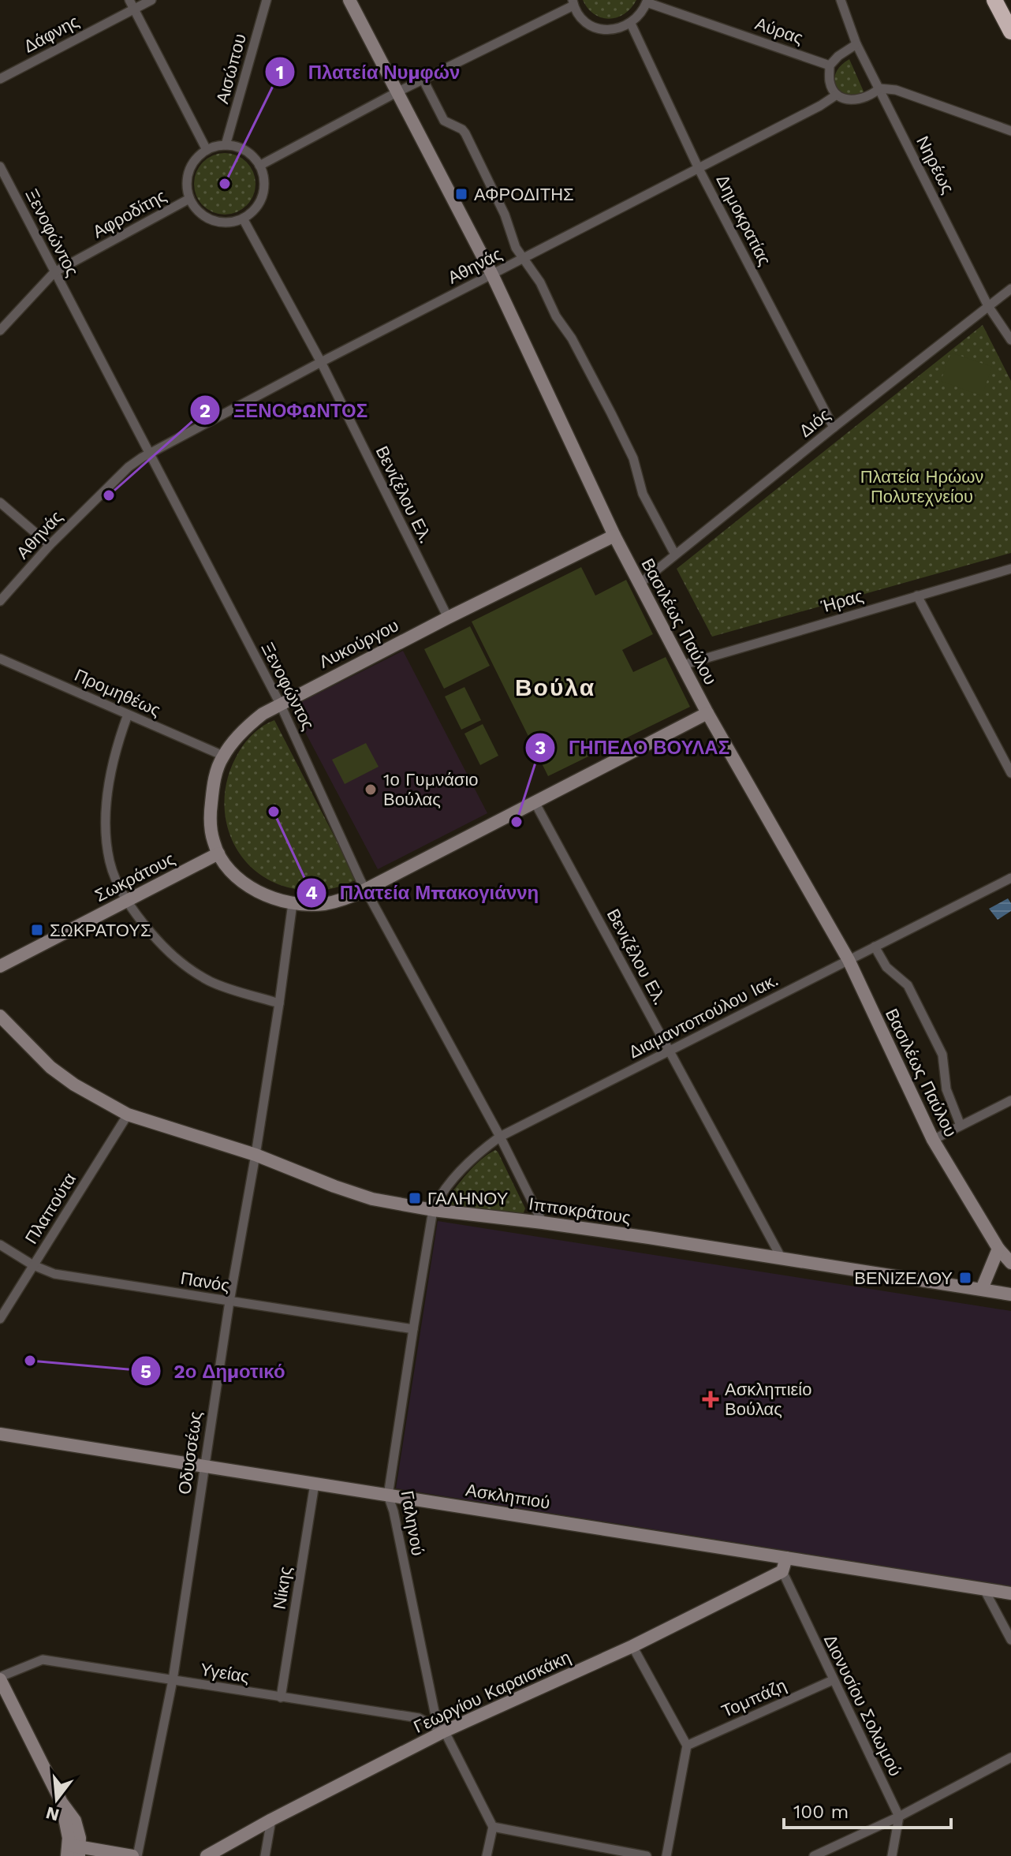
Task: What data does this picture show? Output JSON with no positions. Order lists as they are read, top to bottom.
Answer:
{
  "streets": {
    "street": [
      "Αύρας",
      "Δάφνης",
      "Αισώπου",
      "Νηρέως",
      "Αφροδίτης",
      "Δημοκρατίας",
      "Ξενοφώντος",
      "Αθηνάς",
      "Διός",
      "Βενιζέλου Ελ.",
      "Ήρας",
      "Βασιλέως Παύλου",
      "Λυκούργου",
      "Προμηθέως",
      "Σωκράτους",
      "Διαμαντοπούλου Ιακ.",
      "Πλαπούτα",
      "Ιπποκράτους",
      "Πανός",
      "Οδυσσέως",
      "Ασκληπιού",
      "Γαληνού",
      "Νίκης",
      "Υγείας",
      "Γεωργίου Καραισκάκη",
      "Τομπάζη",
      "Διονυσίου Σολωμού"
    ]
  },
  "crossings": [
    ["Αισώπου", "Αφροδίτης"],
    ["Αισώπου", "Βενιζέλου Ελ."],
    ["Νηρέως", "Διός"],
    ["Αφροδίτης", "Ξενοφώντος"],
    ["Αφροδίτης", "Βενιζέλου Ελ."],
    ["Δημοκρατίας", "Αθηνάς"],
    ["Δημοκρατίας", "Διός"],
    ["Ξενοφώντος", "Αθηνάς"],
    ["Ξενοφώντος", "Λυκούργου"],
    ["Ξενοφώντος", "Διαμαντοπούλου Ιακ."],
    ["Ξενοφώντος", "Ιπποκράτους"],
    ["Αθηνάς", "Βενιζέλου Ελ."],
    ["Αθηνάς", "Βασιλέως Παύλου"],
    ["Διός", "Βασιλέως Παύλου"],
    ["Βενιζέλου Ελ.", "Λυκούργου"],
    ["Βενιζέλου Ελ.", "Διαμαντοπούλου Ιακ."],
    ["Βενιζέλου Ελ.", "Ιπποκράτους"],
    ["Ήρας", "Βασιλέως Παύλου"],
    ["Βασιλέως Παύλου", "Λυκούργου"],
    ["Βασιλέως Παύλου", "Διαμαντοπούλου Ιακ."],
    ["Λυκούργου", "Προμηθέως"],
    ["Λυκούργου", "Σωκράτους"],
    ["Διαμαντοπούλου Ιακ.", "Ιπποκράτους"],
    ["Διαμαντοπούλου Ιακ.", "Γαληνού"],
    ["Πλαπούτα", "Ιπποκράτους"],
    ["Πλαπούτα", "Πανός"],
    ["Ιπποκράτους", "Οδυσσέως"],
    ["Ιπποκράτους", "Γαληνού"],
    ["Πανός", "Οδυσσέως"],
    ["Πανός", "Γαληνού"],
    ["Οδυσσέως", "Ασκληπιού"],
    ["Οδυσσέως", "Υγείας"],
    ["Ασκληπιού", "Γαληνού"],
    ["Ασκληπιού", "Νίκης"],
    ["Γαληνού", "Υγείας"],
    ["Γαληνού", "Γεωργίου Καραισκάκη"],
    ["Νίκης", "Υγείας"],
    ["Υγείας", "Γεωργίου Καραισκάκη"],
    ["Γεωργίου Καραισκάκη", "Διονυσίου Σολωμού"],
    ["Τομπάζη", "Διονυσίου Σολωμού"]
  ],
  "districts": ["Βούλα"],
  "parks": ["Πλατεία Ηρώων Πολυτεχνείου"],
  "places": {
    "other": [
      "Πλατεία Νυμφών",
      "ΞΕΝΟΦΩΝΤΟΣ",
      "1ο Γυμνάσιο Βούλας",
      "Πλατεία Μπακογιάννη",
      "ΓΗΠΕΔΟ ΒΟΥΛΑΣ",
      "2ο Δημοτικό"
    ],
    "transit": [
      "ΑΦΡΟΔΙΤΗΣ",
      "ΣΩΚΡΑΤΟΥΣ",
      "ΓΑΛΗΝΟΥ",
      "ΒΕΝΙΖΕΛΟΥ"
    ],
    "health": ["Ασκληπιείο Βούλας"]
  },
  "scale_bar": "100 m",
  "north": "bottom"
}
